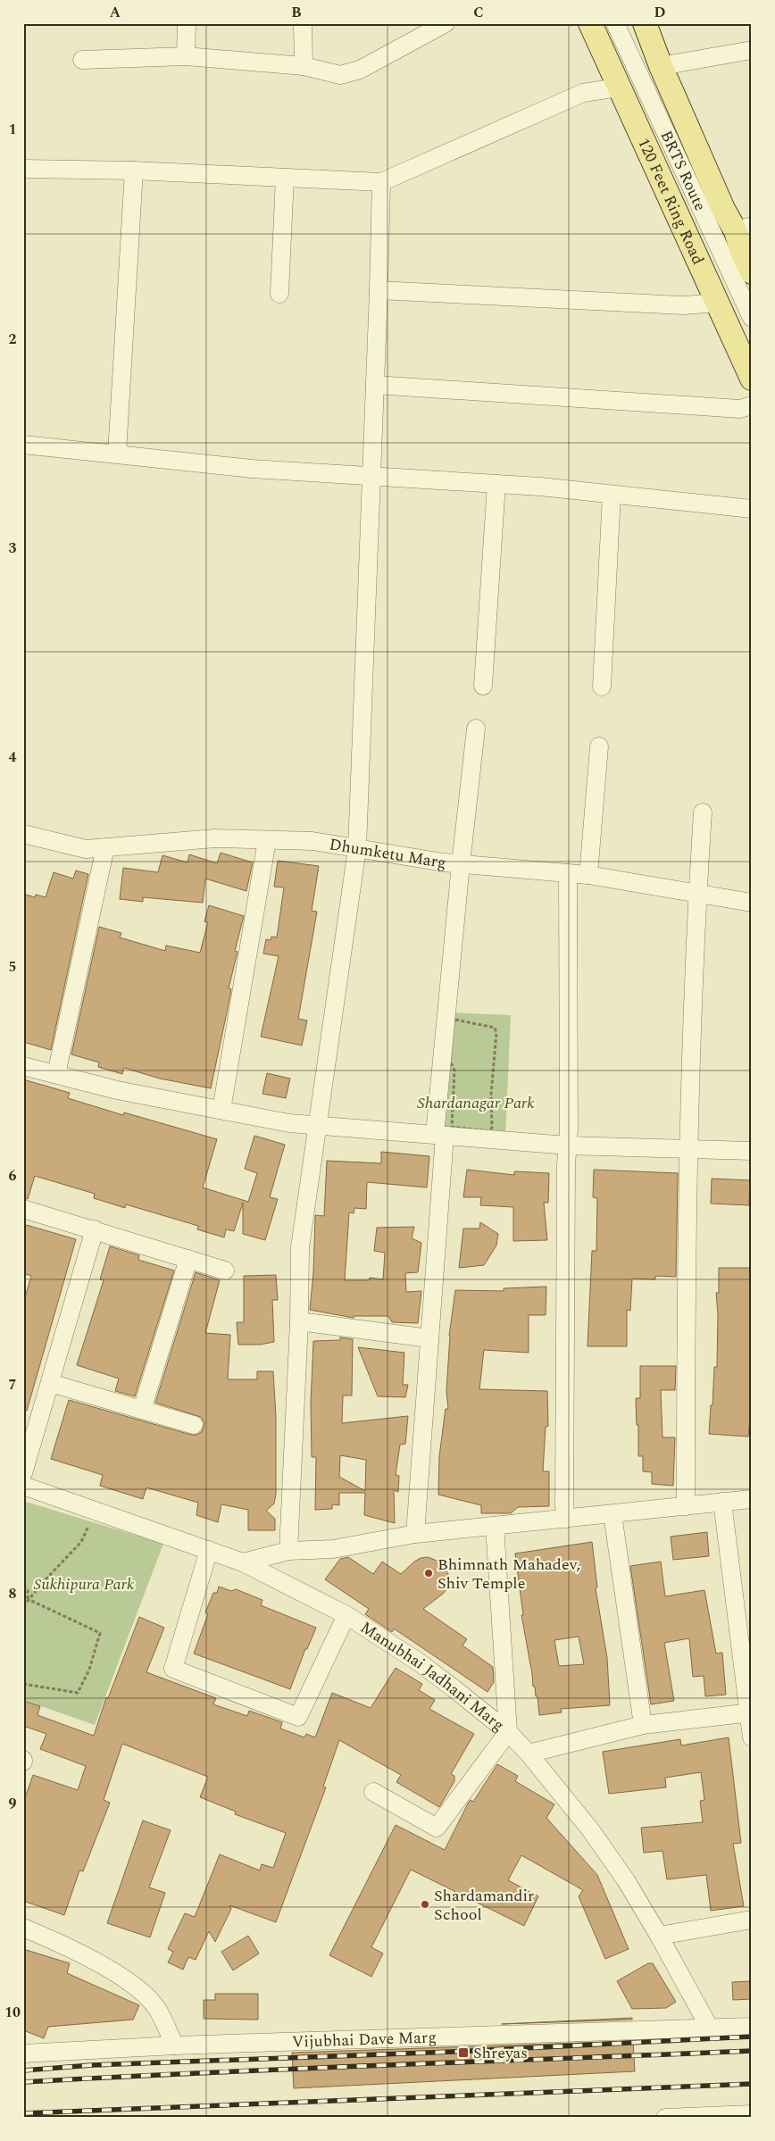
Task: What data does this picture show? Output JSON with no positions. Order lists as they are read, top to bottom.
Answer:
{
  "streets": {
    "main road": ["120 Feet Ring Road"],
    "street": [
      "BRTS Route",
      "Dhumketu Marg",
      "Manubhai Jadhani Marg",
      "Vijubhai Dave Marg"
    ]
  },
  "crossings": [
    ["Manubhai Jadhani Marg", "Vijubhai Dave Marg"]
  ],
  "parks": ["Shardanagar Park", "Sukhipura Park"],
  "places": {
    "other": ["Bhimnath Mahadev, Shiv Temple", "Shardamandir School"],
    "transit": ["Shreyas"]
  },
  "grid": {
    "columns": [
      "A",
      "B",
      "C",
      "D"
    ],
    "rows": [
      "1",
      "2",
      "3",
      "4",
      "5",
      "6",
      "7",
      "8",
      "9",
      "10"
    ]
  }
}
